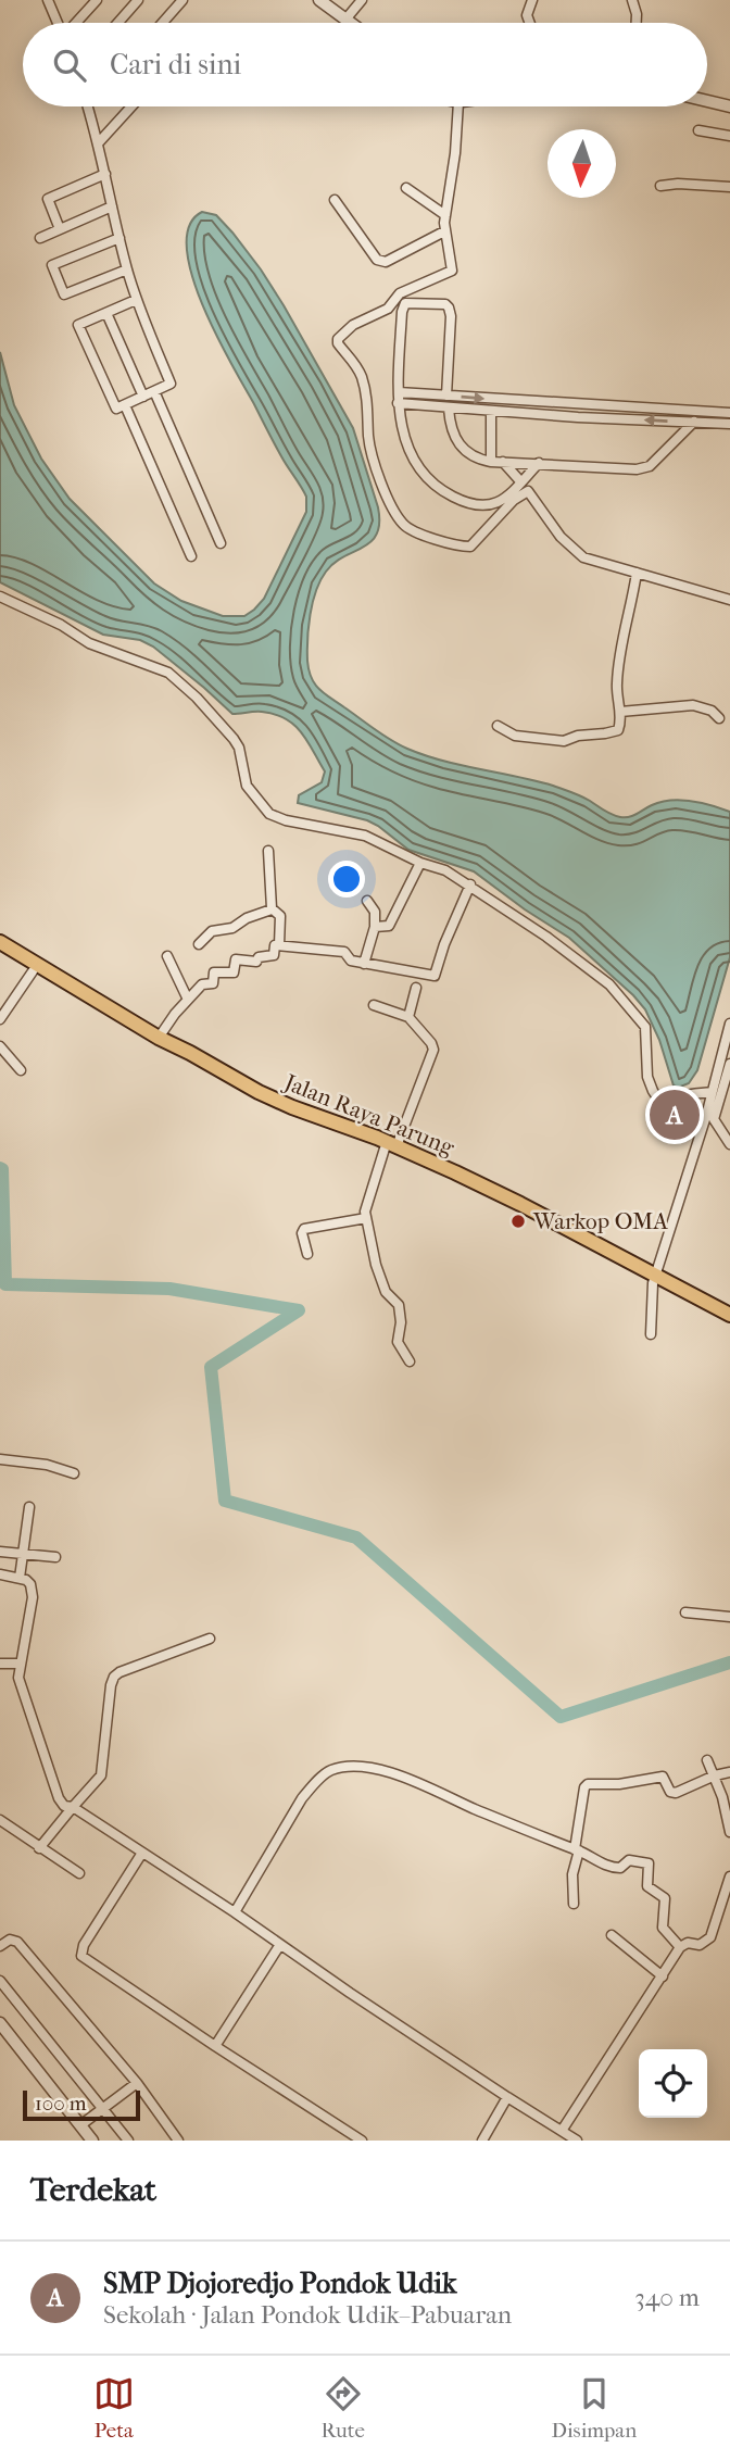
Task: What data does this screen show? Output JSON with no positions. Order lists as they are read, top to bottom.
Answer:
{
  "streets": {
    "highway": ["Jalan Raya Parung"]
  },
  "places": ["Warkop OMA"],
  "scale_bar": "100 m",
  "north": "bottom",
  "page": {
    "search": "Cari di sini",
    "pins": "A",
    "scale": "100 m",
    "heading": "Terdekat",
    "list": [
      {
        "mark": "A",
        "name": "SMP Djojoredjo Pondok Udik",
        "note": "Sekolah · Jalan Pondok Udik–Pabuaran",
        "value": "340 m"
      }
    ],
    "nav": ["Peta", "Rute", "Disimpan"]
  }
}
